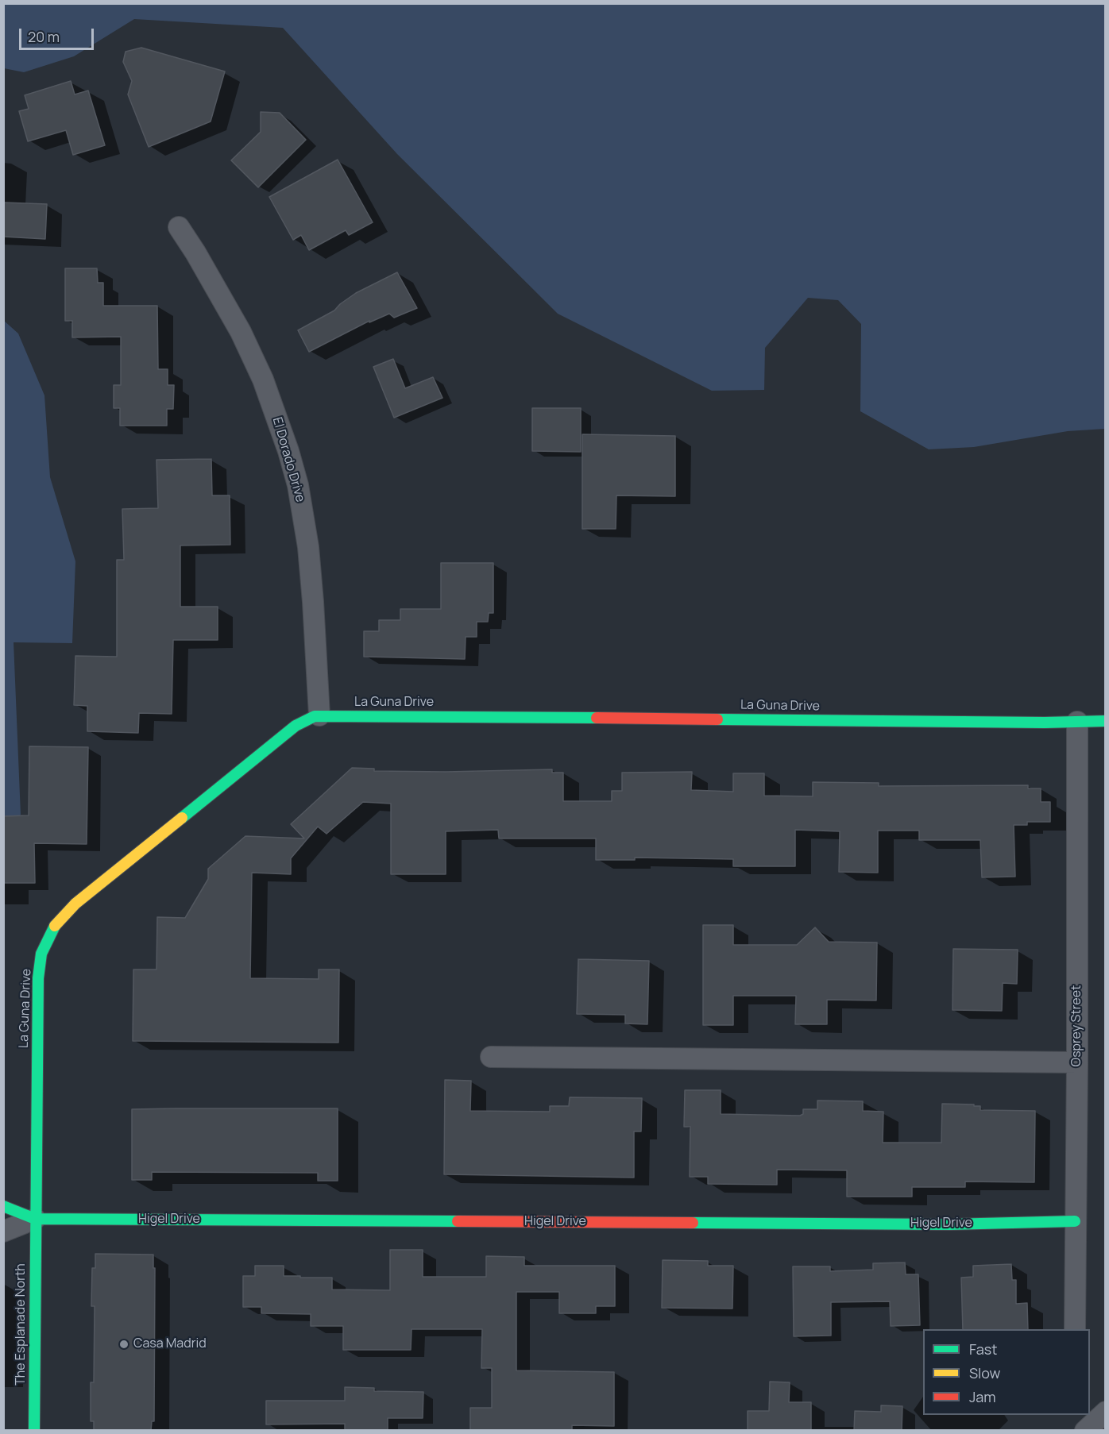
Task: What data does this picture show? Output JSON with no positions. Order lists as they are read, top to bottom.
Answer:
{
  "streets": {
    "street": [
      "El Dorado Drive",
      "La Guna Drive",
      "Osprey Street",
      "Higel Drive",
      "The Esplanade North"
    ]
  },
  "crossings": [
    ["El Dorado Drive", "La Guna Drive"],
    ["La Guna Drive", "Osprey Street"],
    ["La Guna Drive", "Higel Drive"],
    ["La Guna Drive", "The Esplanade North"],
    ["Osprey Street", "Higel Drive"],
    ["Higel Drive", "The Esplanade North"]
  ],
  "places": ["Casa Madrid"],
  "legend": ["Fast", "Slow", "Jam"],
  "scale_bar": "20 m"
}
